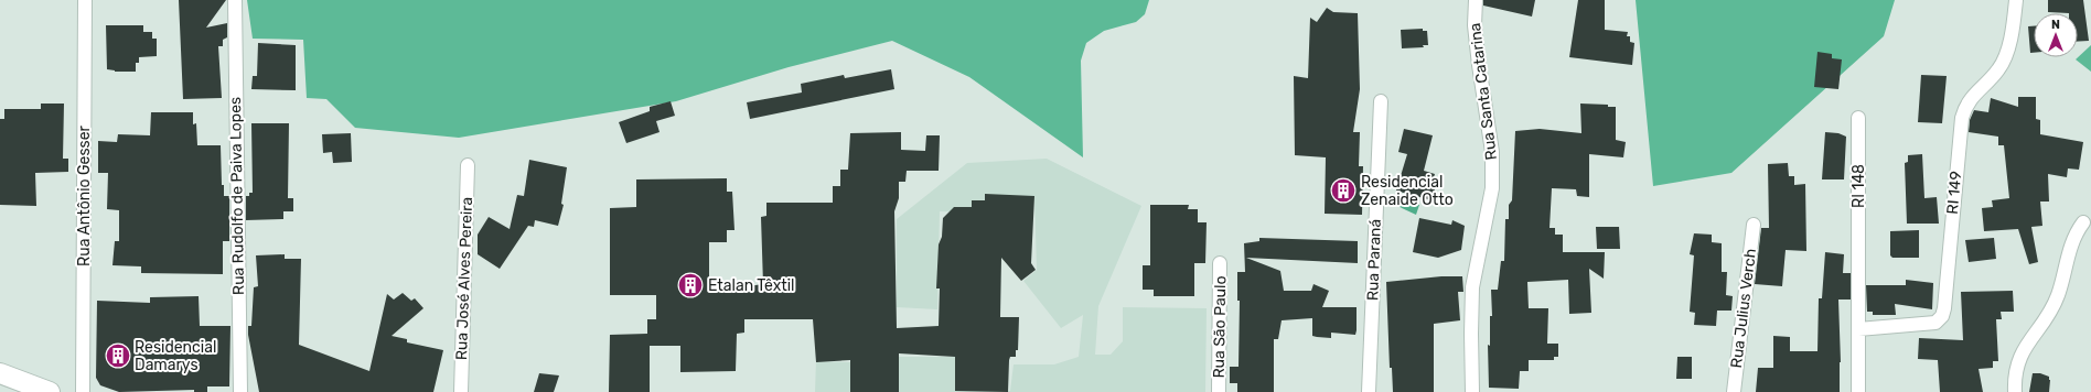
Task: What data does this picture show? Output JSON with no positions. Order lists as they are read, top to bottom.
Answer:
{
  "streets": {
    "street": [
      "Rua Santa Catarina",
      "RI 148",
      "RI 149",
      "Rua Antônio Gesser",
      "Rua Rudolfo de Paiva Lopes",
      "Rua Paraná",
      "Rua José Alves Pereira",
      "Rua Julius Verch",
      "Rua São Paulo"
    ]
  },
  "crossings": [
    ["RI 148", "RI 149"]
  ],
  "places": {
    "building": ["Residencial Zenaide Otto", "Etalan Têxtil", "Residencial Damarys"]
  },
  "north": "top"
}
